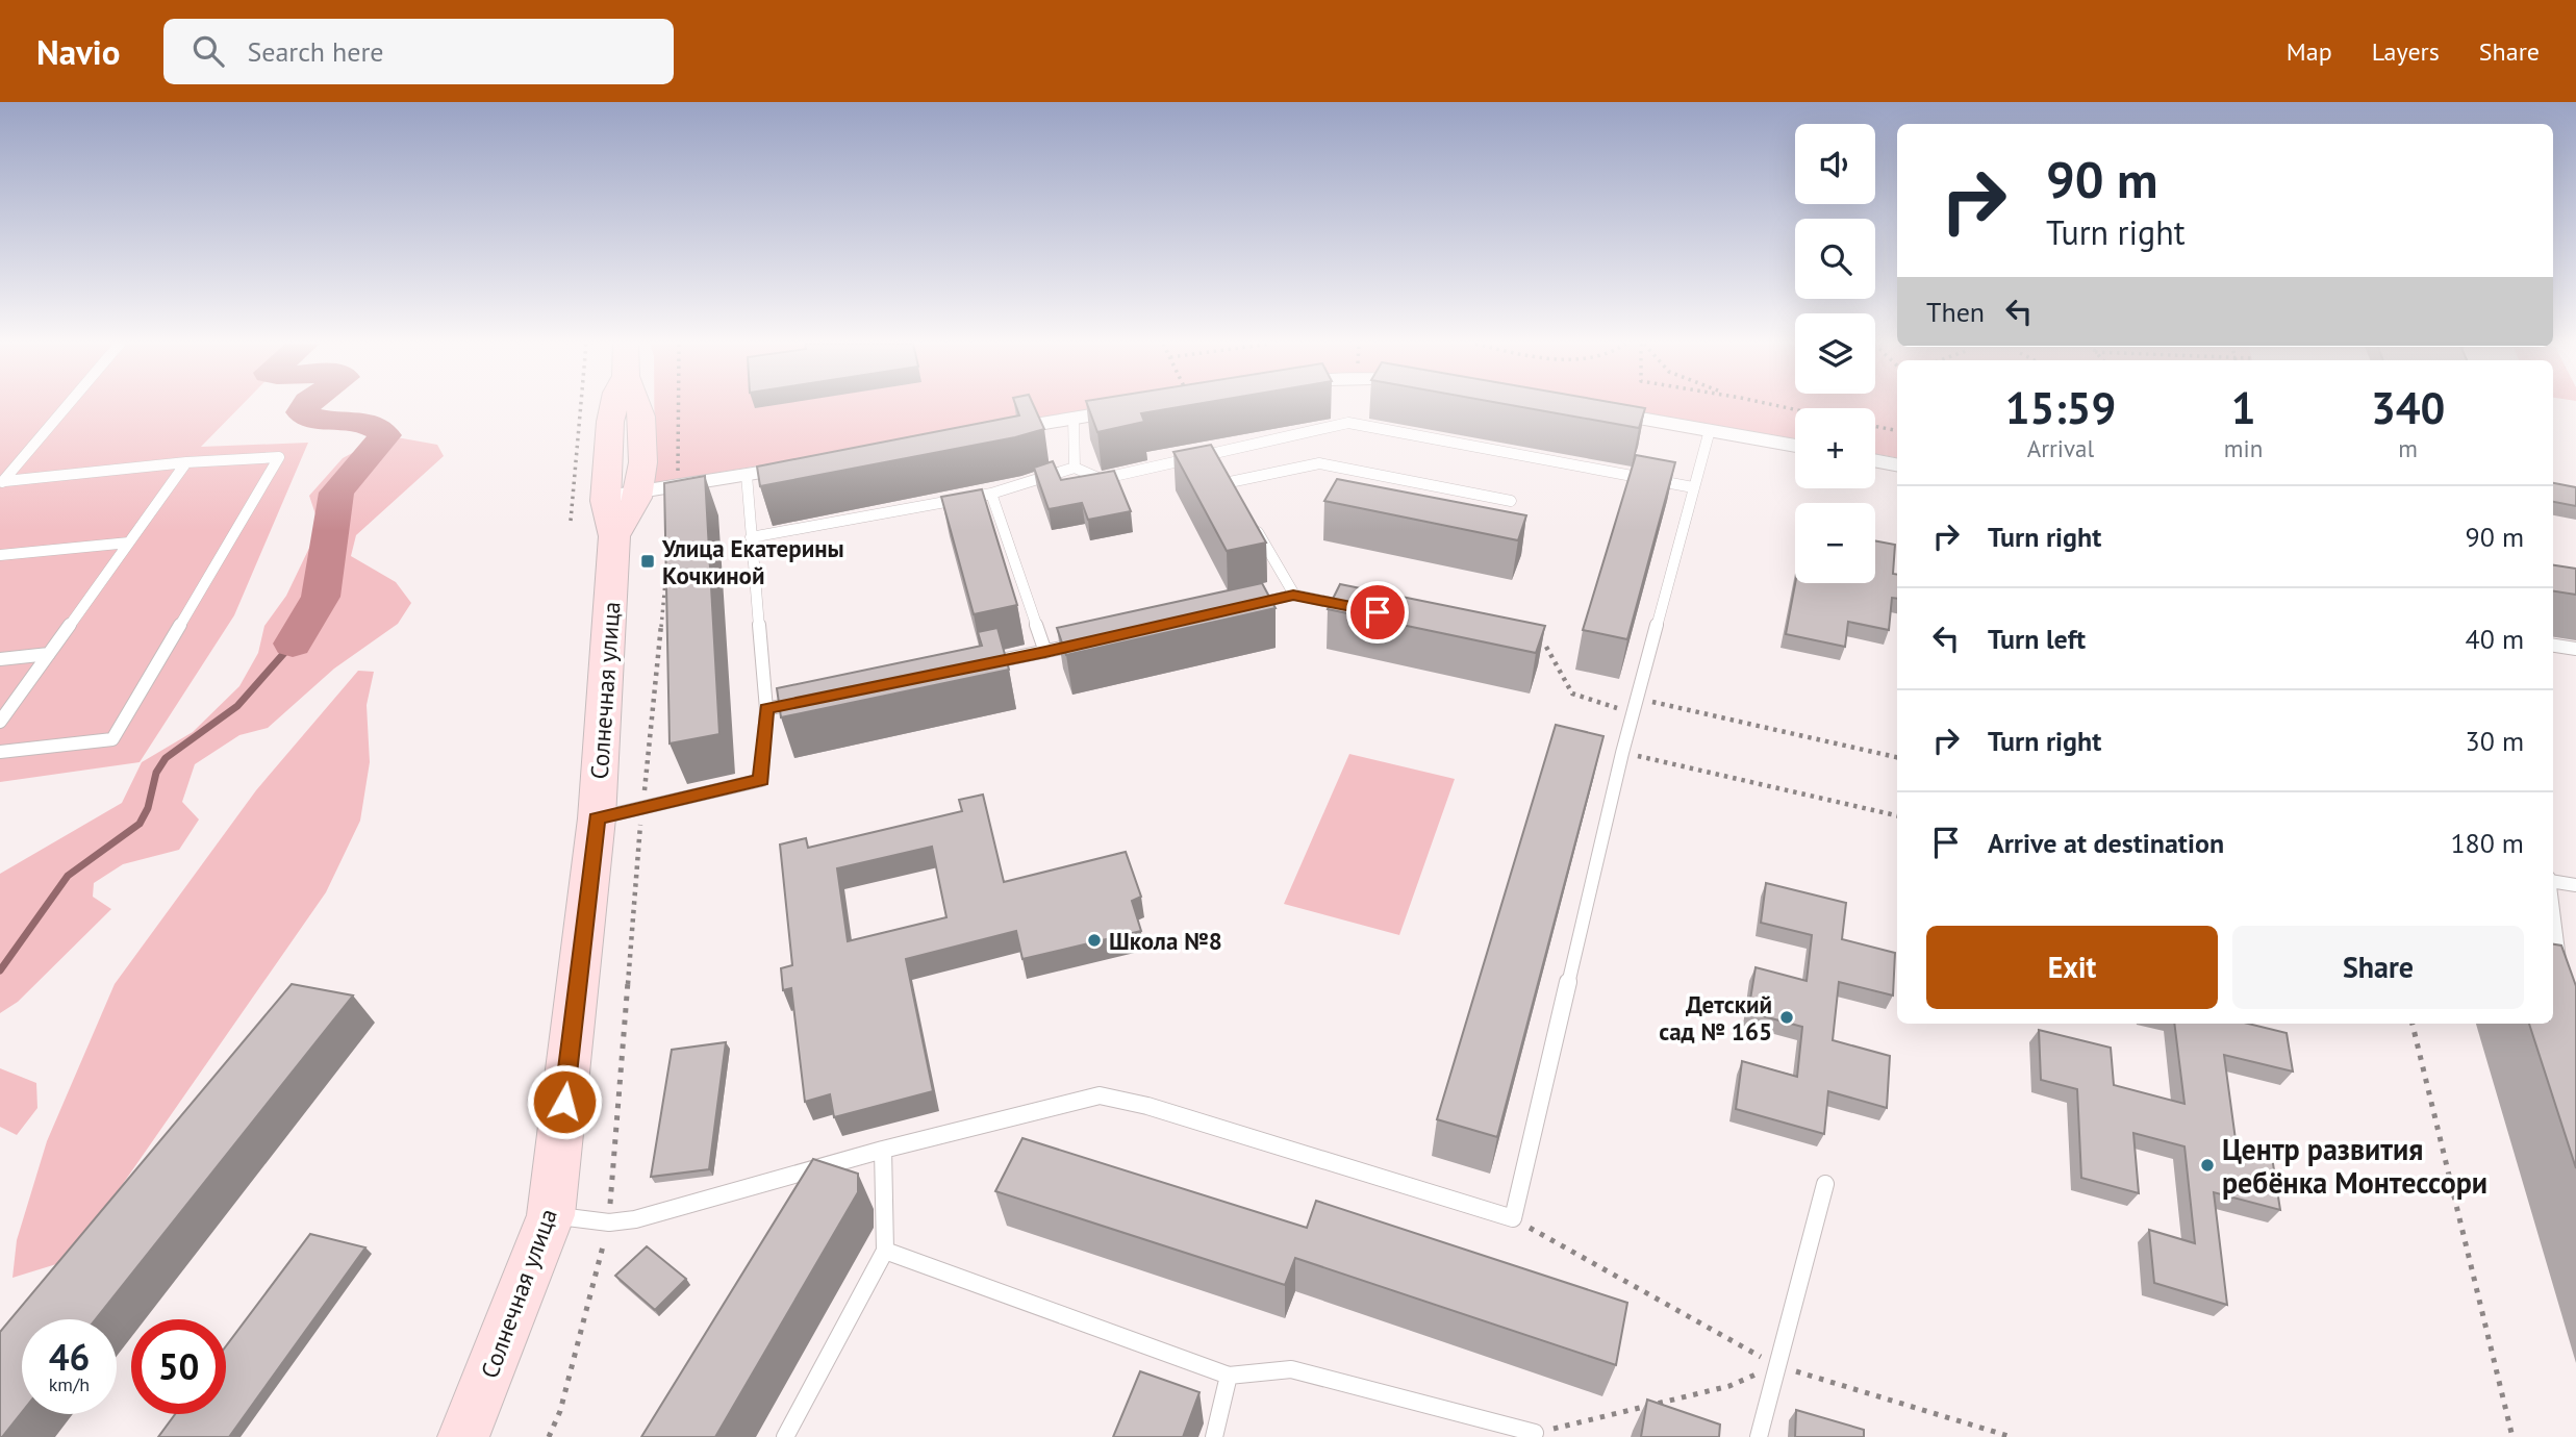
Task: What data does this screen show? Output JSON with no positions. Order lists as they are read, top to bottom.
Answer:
{
  "streets": {
    "main road": ["Солнечная улица"]
  },
  "places": {
    "transit": ["Улица Екатерины Кочкиной"],
    "other": ["Школа №8", "Детский сад № 165", "Центр развития ребёнка Монтессори"]
  },
  "page": {
    "header": "Navio",
    "search": "Search here",
    "nav": ["Map", "Layers", "Share"],
    "map_buttons": ["+", "−"],
    "turn": ["90 m", "Turn right"],
    "then": "Then",
    "eta": [
      "15:59",
      "Arrival",
      "1",
      "min",
      "340",
      "m"
    ],
    "list": [
      {
        "name": "Turn right",
        "value": "90 m"
      },
      {
        "name": "Turn left",
        "value": "40 m"
      },
      {
        "name": "Turn right",
        "value": "30 m"
      },
      {
        "name": "Arrive at destination",
        "value": "180 m"
      }
    ],
    "buttons": ["Exit", "Share"],
    "speed": "46 km/h",
    "limit": "50"
  }
}
